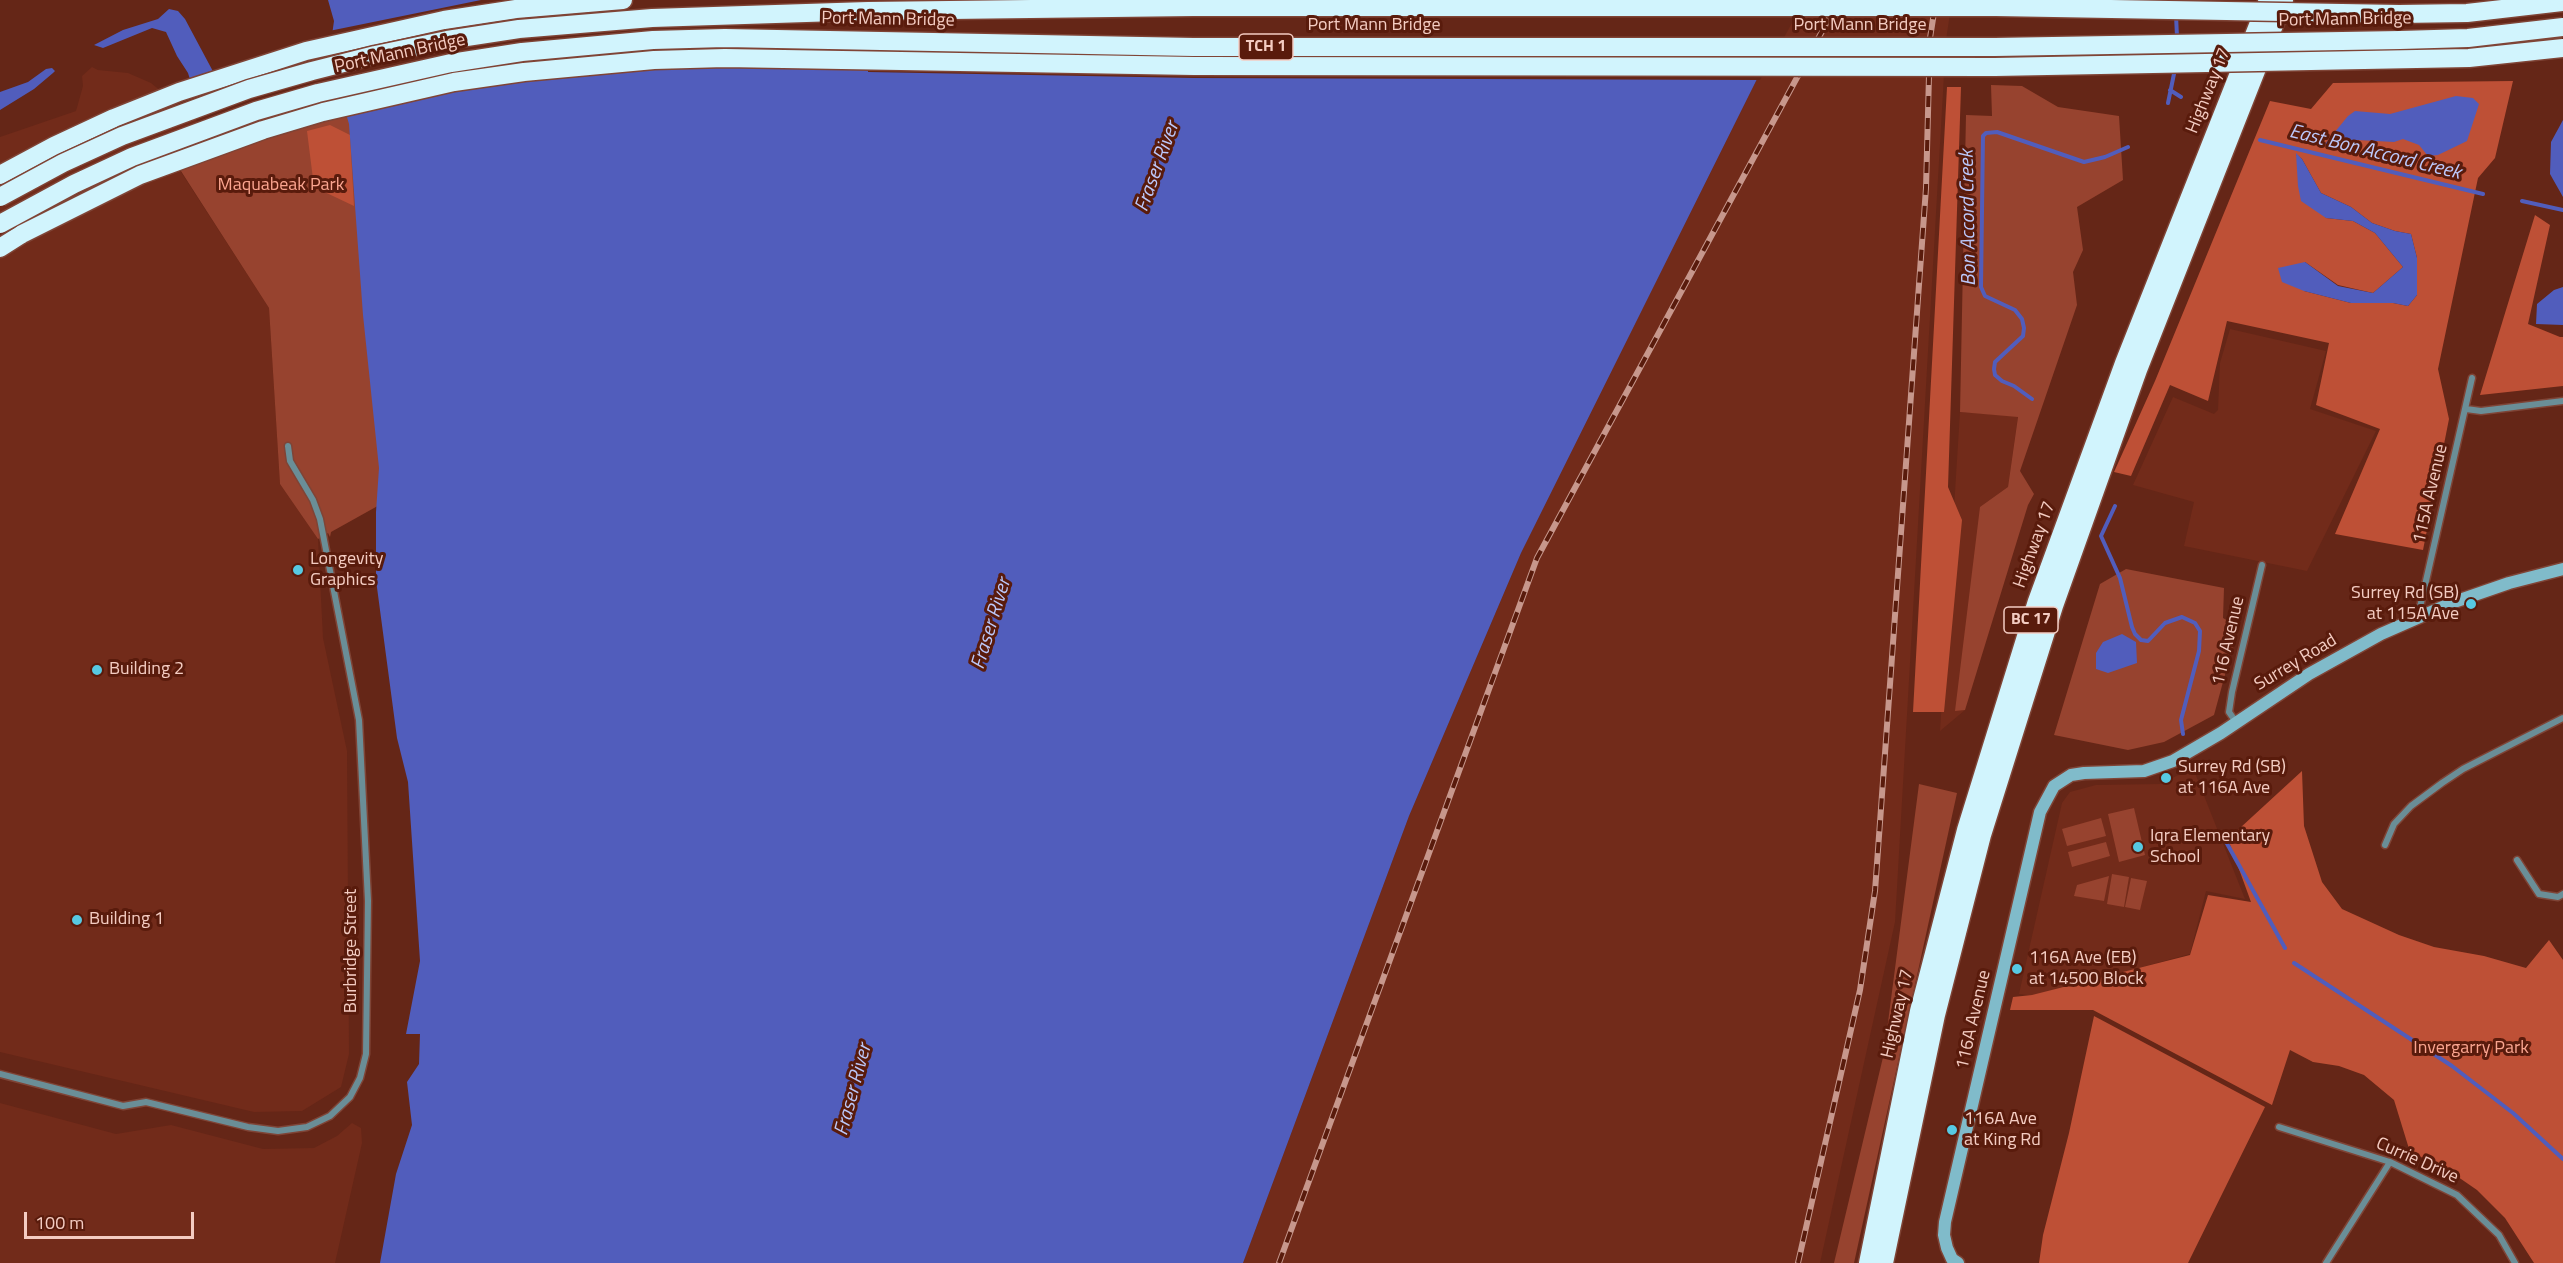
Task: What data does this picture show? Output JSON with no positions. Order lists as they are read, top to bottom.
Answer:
{
  "streets": {
    "highway": [
      "Port Mann Bridge",
      "TCH 1",
      "Highway 17",
      "BC 17"
    ],
    "street": [
      "115A Avenue",
      "116 Avenue",
      "Surrey Road",
      "Burbridge Street",
      "116A Avenue",
      "Currie Drive"
    ]
  },
  "crossings": [
    ["115A Avenue", "Surrey Road"],
    ["116 Avenue", "Surrey Road"],
    ["Surrey Road", "116A Avenue"]
  ],
  "water": ["East Bon Accord Creek", "Fraser River", "Bon Accord Creek"],
  "parks": ["Maquabeak Park", "Invergarry Park"],
  "places": [
    "Longevity Graphics",
    "Surrey Rd (SB) at 115A Ave",
    "Building 2",
    "Surrey Rd (SB) at 116A Ave",
    "Iqra Elementary School",
    "Building 1",
    "116A Ave (EB) at 14500 Block",
    "116A Ave at King Rd"
  ],
  "scale_bar": "100 m"
}
